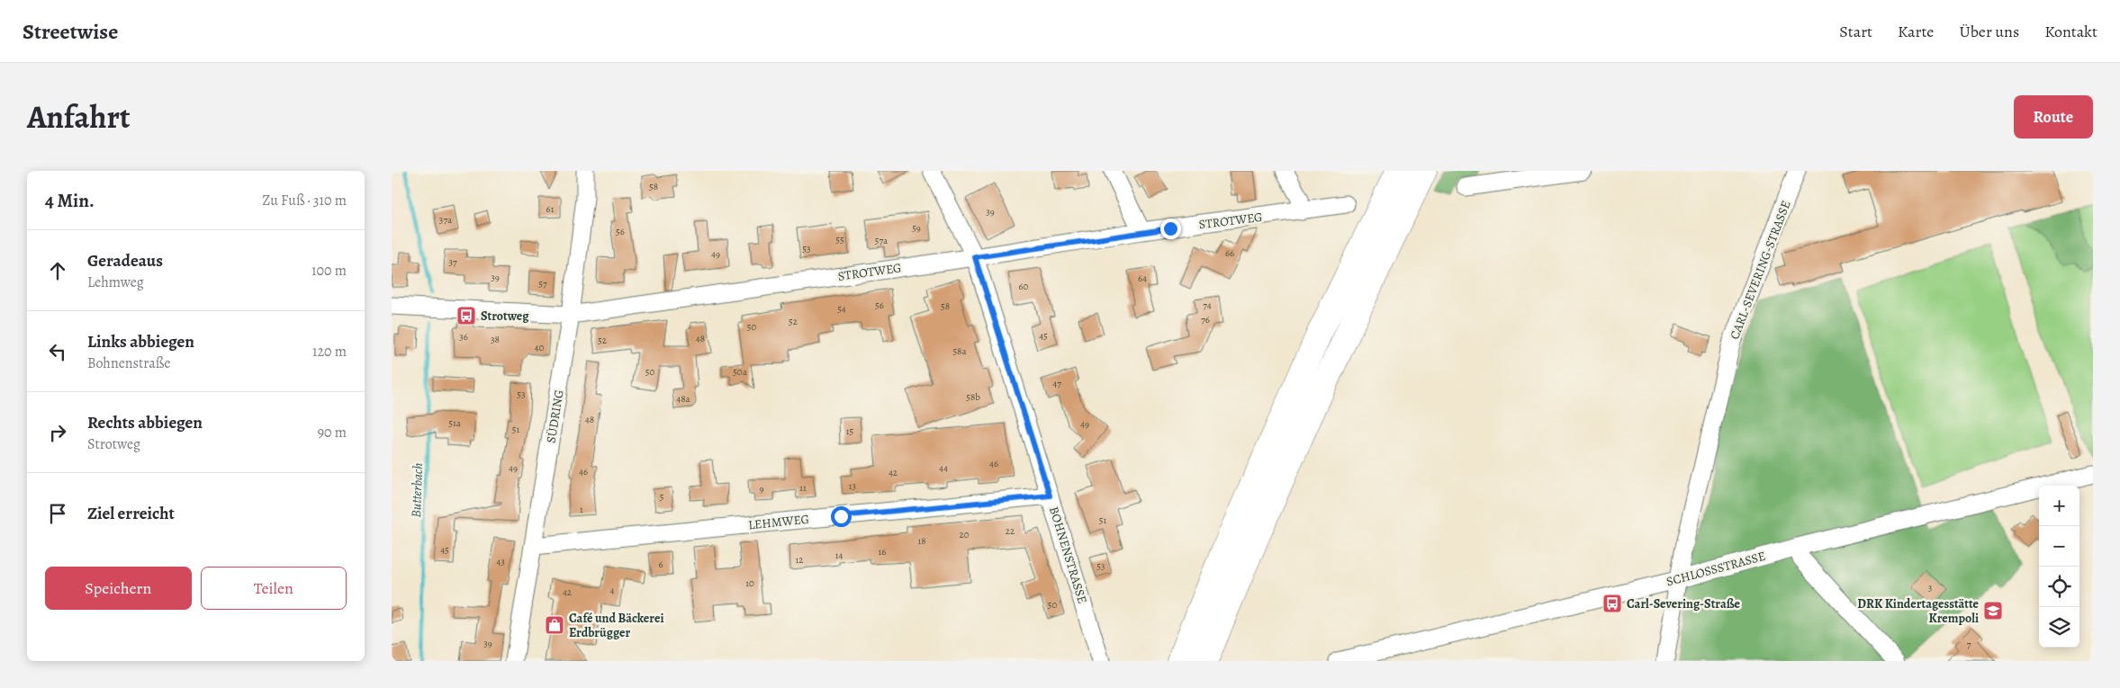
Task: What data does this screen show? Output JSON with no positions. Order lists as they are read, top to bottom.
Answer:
{
  "streets": {
    "street": [
      "STROTWEG",
      "CARL-SEVERING-STRASSE",
      "SÜDRING",
      "LEHMWEG",
      "BOHNENSTRASSE",
      "SCHLOSSSTRASSE"
    ]
  },
  "crossings": [
    ["STROTWEG", "SÜDRING"],
    ["STROTWEG", "BOHNENSTRASSE"],
    ["CARL-SEVERING-STRASSE", "SCHLOSSSTRASSE"],
    ["SÜDRING", "LEHMWEG"],
    ["LEHMWEG", "BOHNENSTRASSE"]
  ],
  "water": ["Butterbach"],
  "places": {
    "bus stop": ["Strotweg", "Carl-Severing-Straße"],
    "school or university": ["DRK Kindertagesstätte Krempoli"],
    "shop": ["Café und Bäckerei Erdbrügger"]
  },
  "house_numbers": [
    "58",
    "61",
    "39",
    "37a",
    "59",
    "56",
    "55",
    "57a",
    "53",
    "66",
    "49",
    "37",
    "39",
    "64",
    "57",
    "60",
    "56",
    "74",
    "58",
    "54",
    "76",
    "52",
    "50",
    "45",
    "36",
    "48",
    "38",
    "52",
    "40",
    "58a",
    "50",
    "50a",
    "47",
    "53",
    "58b",
    "48a",
    "48",
    "51a",
    "49",
    "51",
    "15",
    "46",
    "49",
    "44",
    "46",
    "42",
    "13",
    "11",
    "9",
    "5",
    "1",
    "51",
    "22",
    "20",
    "18",
    "45",
    "16",
    "14",
    "12",
    "43",
    "6",
    "53",
    "10",
    "3",
    "4",
    "42",
    "50",
    "39",
    "7"
  ],
  "page": {
    "header": "Streetwise",
    "nav": [
      "Start",
      "Karte",
      "Über uns",
      "Kontakt"
    ],
    "title": "Anfahrt",
    "buttons": [
      "Route",
      ["Speichern", "Teilen"]
    ],
    "heading": ["4 Min.", "Zu Fuß · 310 m"],
    "list": [
      ["Geradeaus", "Lehmweg", "100 m"],
      ["Links abbiegen", "Bohnenstraße", "120 m"],
      ["Rechts abbiegen", "Strotweg", "90 m"],
      "Ziel erreicht"
    ],
    "map_buttons": ["+", "−"]
  }
}
